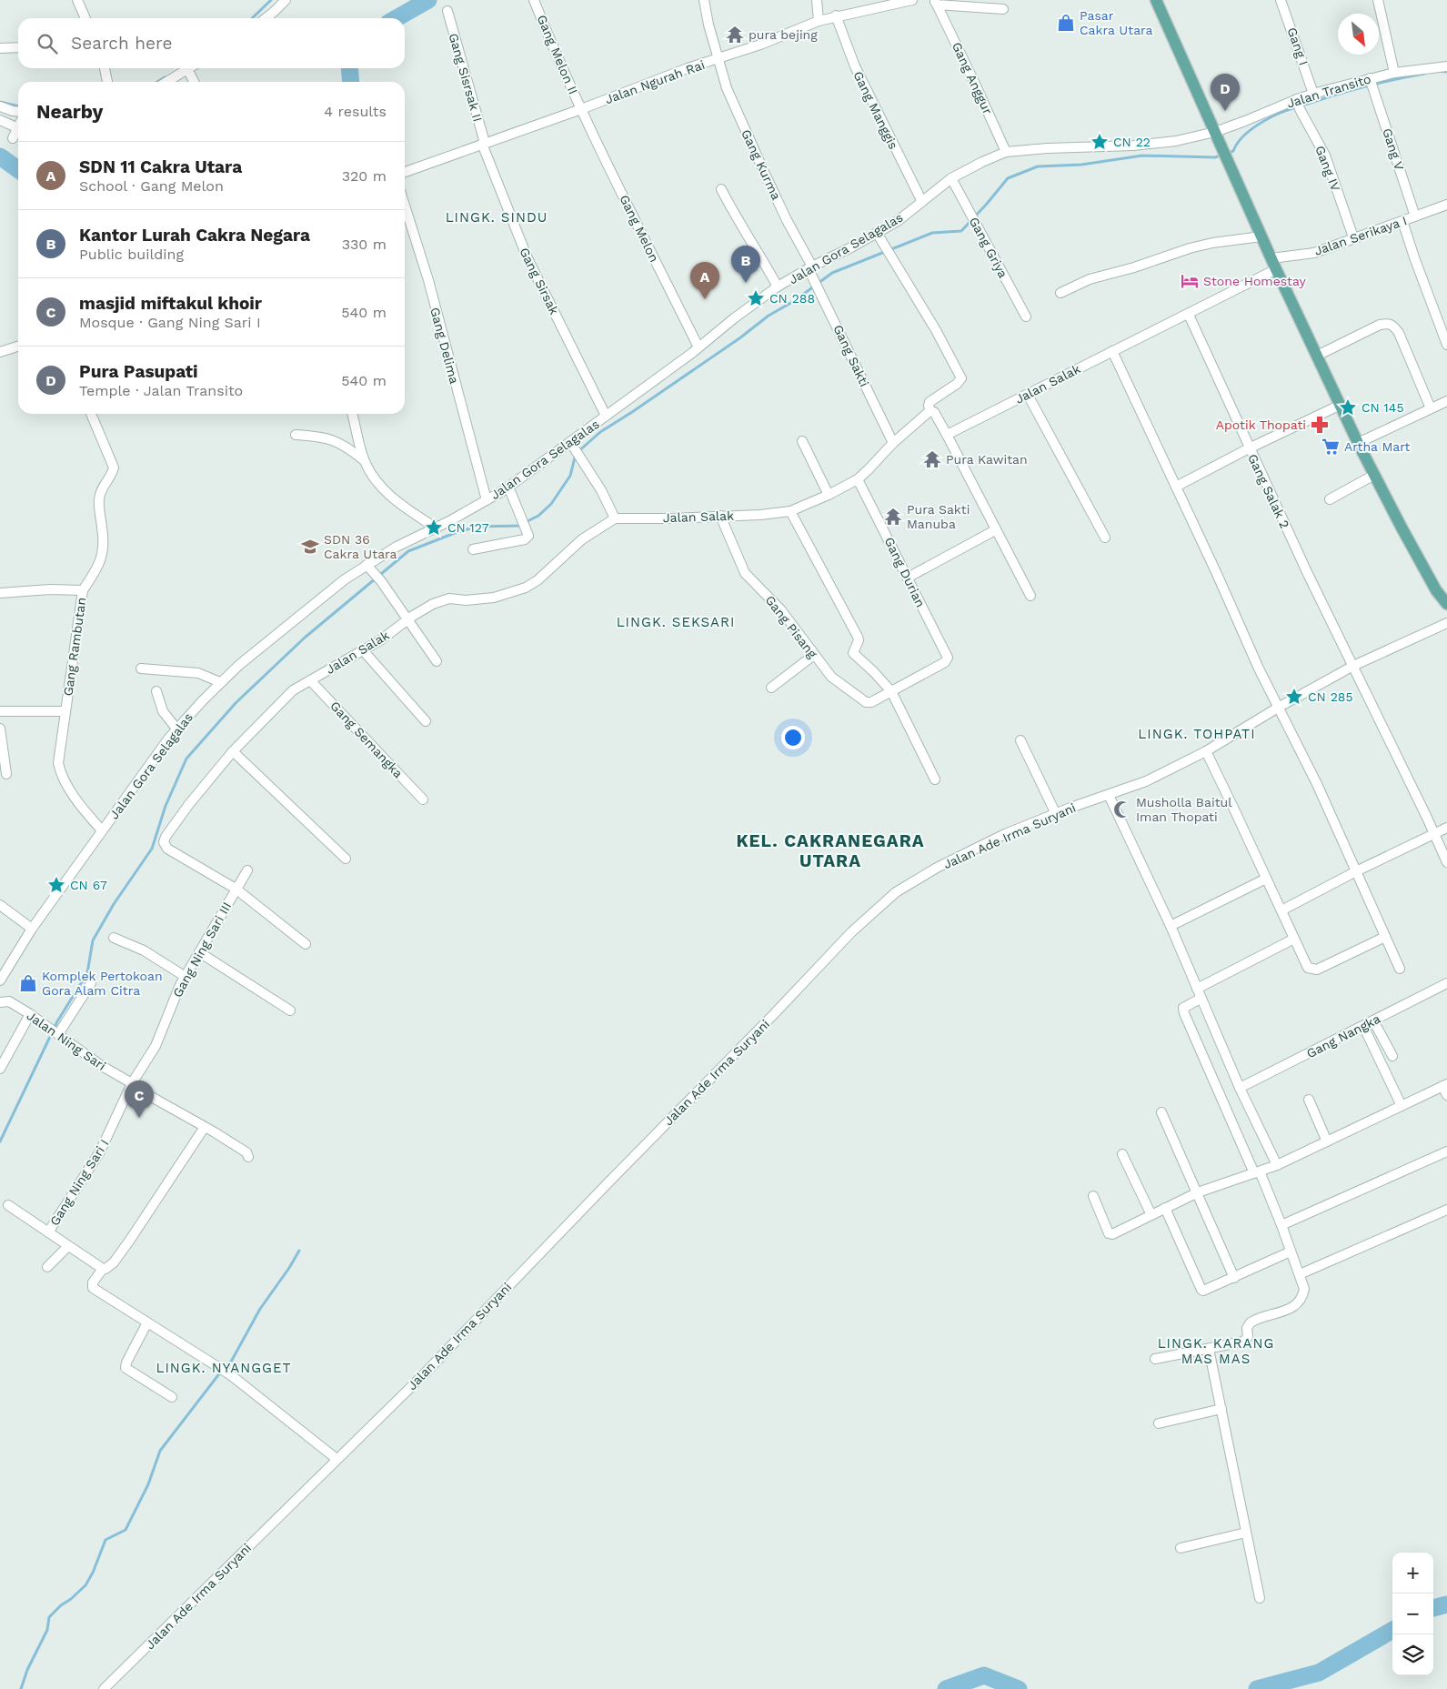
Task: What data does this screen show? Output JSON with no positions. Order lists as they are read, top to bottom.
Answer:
{
  "streets": {
    "street": [
      "Gang I",
      "Gang Melon II",
      "Gang Sisrsak II",
      "Gang Anggur",
      "Jalan Ngurah Rai",
      "Jalan Transito",
      "Gang Manggis",
      "Gang V",
      "Gang Kurma",
      "Gang IV",
      "Gang Melon",
      "Jalan Serikaya I",
      "Gang Griya",
      "Jalan Gora Selagalas",
      "Gang Sirsak",
      "Gang Delima",
      "Gang Sakti",
      "Jalan Salak",
      "Gang Salak 2",
      "Gang Durian",
      "Gang Pisang",
      "Gang Rambutan",
      "Gang Semangka",
      "Jalan Ade Irma Suryani",
      "Gang Ning Sari III",
      "Gang Nangka",
      "Jalan Ning Sari",
      "Gang Ning Sari I"
    ]
  },
  "crossings": [
    ["Gang I", "Jalan Transito"],
    ["Gang Melon II", "Jalan Ngurah Rai"],
    ["Gang Melon II", "Gang Melon"],
    ["Gang Sisrsak II", "Jalan Ngurah Rai"],
    ["Gang Sisrsak II", "Gang Sirsak"],
    ["Gang Anggur", "Jalan Gora Selagalas"],
    ["Jalan Ngurah Rai", "Gang Manggis"],
    ["Jalan Ngurah Rai", "Gang Kurma"],
    ["Jalan Ngurah Rai", "Gang Melon"],
    ["Jalan Ngurah Rai", "Gang Sirsak"],
    ["Jalan Transito", "Gang V"],
    ["Jalan Transito", "Gang IV"],
    ["Jalan Transito", "Jalan Gora Selagalas"],
    ["Gang Manggis", "Jalan Gora Selagalas"],
    ["Gang V", "Jalan Serikaya I"],
    ["Gang Kurma", "Jalan Gora Selagalas"],
    ["Gang Kurma", "Gang Sakti"],
    ["Gang IV", "Jalan Serikaya I"],
    ["Gang Melon", "Jalan Gora Selagalas"],
    ["Gang Griya", "Jalan Gora Selagalas"],
    ["Jalan Gora Selagalas", "Gang Sirsak"],
    ["Jalan Gora Selagalas", "Gang Delima"],
    ["Jalan Gora Selagalas", "Gang Sakti"],
    ["Jalan Gora Selagalas", "Jalan Salak"],
    ["Jalan Gora Selagalas", "Gang Rambutan"],
    ["Gang Sakti", "Jalan Salak"],
    ["Jalan Salak", "Gang Salak 2"],
    ["Jalan Salak", "Gang Durian"],
    ["Jalan Salak", "Gang Pisang"],
    ["Jalan Salak", "Gang Semangka"],
    ["Jalan Salak", "Gang Ning Sari III"],
    ["Gang Salak 2", "Jalan Ade Irma Suryani"],
    ["Gang Durian", "Gang Pisang"],
    ["Gang Ning Sari III", "Jalan Ning Sari"],
    ["Gang Ning Sari III", "Gang Ning Sari I"],
    ["Jalan Ning Sari", "Gang Ning Sari I"]
  ],
  "districts": [
    "LINGK. SINDU",
    "LINGK. SEKSARI",
    "LINGK. TOHPATI",
    "KEL. CAKRANEGARA UTARA",
    "LINGK. KARANG MAS MAS",
    "LINGK. NYANGGET"
  ],
  "places": {
    "shop": ["Pasar Cakra Utara", "Komplek Pertokoan Gora Alam Citra"],
    "temple": ["pura bejing", "Pura Kawitan", "Pura Sakti Manuba"],
    "place": [
      "CN 22",
      "CN 288",
      "CN 145",
      "CN 127",
      "CN 285",
      "CN 67"
    ],
    "hotel": ["Stone Homestay"],
    "pharmacy": ["Apotik Thopati"],
    "supermarket": ["Artha Mart"],
    "school or university": ["SDN 36 Cakra Utara"],
    "mosque": ["Musholla Baitul Iman Thopati"]
  },
  "north": "bottom right",
  "page": {
    "search": "Search here",
    "pins": [
      "D",
      "B",
      "A",
      "C"
    ],
    "heading": ["Nearby", "4 results"],
    "list": [
      {
        "mark": "A",
        "name": "SDN 11 Cakra Utara",
        "note": "School · Gang Melon",
        "value": "320 m"
      },
      {
        "mark": "B",
        "name": "Kantor Lurah Cakra Negara",
        "note": "Public building",
        "value": "330 m"
      },
      {
        "mark": "C",
        "name": "masjid miftakul khoir",
        "note": "Mosque · Gang Ning Sari I",
        "value": "540 m"
      },
      {
        "mark": "D",
        "name": "Pura Pasupati",
        "note": "Temple · Jalan Transito",
        "value": "540 m"
      }
    ],
    "map_buttons": ["+", "−"]
  }
}
